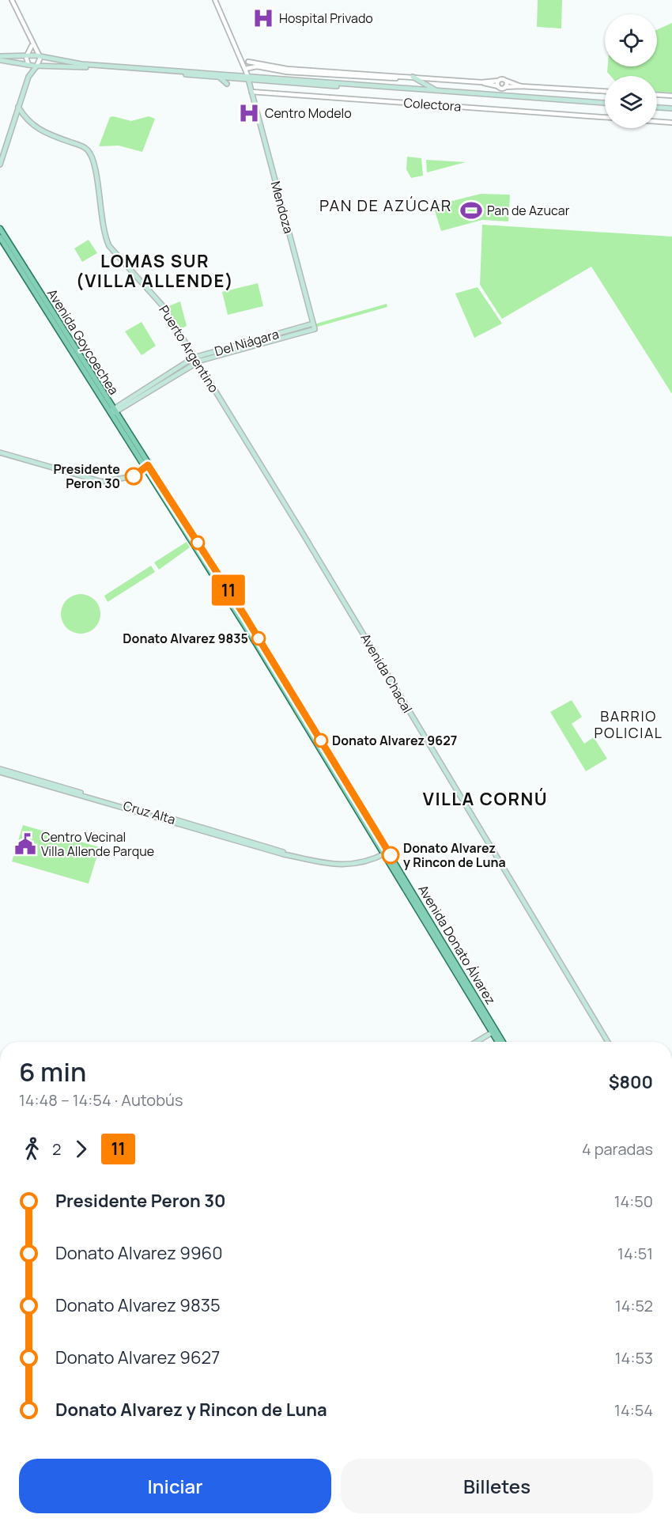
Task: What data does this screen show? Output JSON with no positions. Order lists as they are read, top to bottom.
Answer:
{
  "streets": {
    "main road": [
      "Mendoza",
      "Avenida Goycoechea",
      "Del Niágara",
      "Puerto Argentino",
      "Avenida Chacal",
      "Cruz Alta",
      "Avenida Donato Álvarez"
    ],
    "street": ["Colectora"]
  },
  "crossings": [
    ["Colectora", "Mendoza"],
    ["Mendoza", "Del Niágara"],
    ["Avenida Goycoechea", "Del Niágara"],
    ["Avenida Goycoechea", "Avenida Donato Álvarez"],
    ["Del Niágara", "Puerto Argentino"],
    ["Puerto Argentino", "Avenida Chacal"],
    ["Cruz Alta", "Avenida Donato Álvarez"]
  ],
  "districts": [
    "PAN DE AZÚCAR",
    "LOMAS SUR (VILLA ALLENDE)",
    "BARRIO POLICIAL",
    "VILLA CORNÚ"
  ],
  "places": {
    "hospital": ["Hospital Privado", "Centro Modelo"],
    "sports": ["Pan de Azucar"],
    "other": [
      "Presidente Peron 30",
      "Donato Alvarez 9835",
      "Donato Alvarez 9627",
      "Donato Alvarez y Rincon de Luna"
    ],
    "public building": ["Centro Vecinal Villa Allende Parque"]
  },
  "lines": ["bus line 11"],
  "page": {
    "on_map": "11",
    "heading": ["6 min", "14:48 – 14:54 · Autobús", "$800"],
    "legs": ["2", "11", "4 paradas"],
    "list": [
      {
        "name": "Presidente Peron 30",
        "value": "14:50"
      },
      {
        "name": "Donato Alvarez 9960",
        "value": "14:51"
      },
      {
        "name": "Donato Alvarez 9835",
        "value": "14:52"
      },
      {
        "name": "Donato Alvarez 9627",
        "value": "14:53"
      },
      {
        "name": "Donato Alvarez y Rincon de Luna",
        "value": "14:54"
      }
    ],
    "buttons": ["Iniciar", "Billetes"]
  }
}
